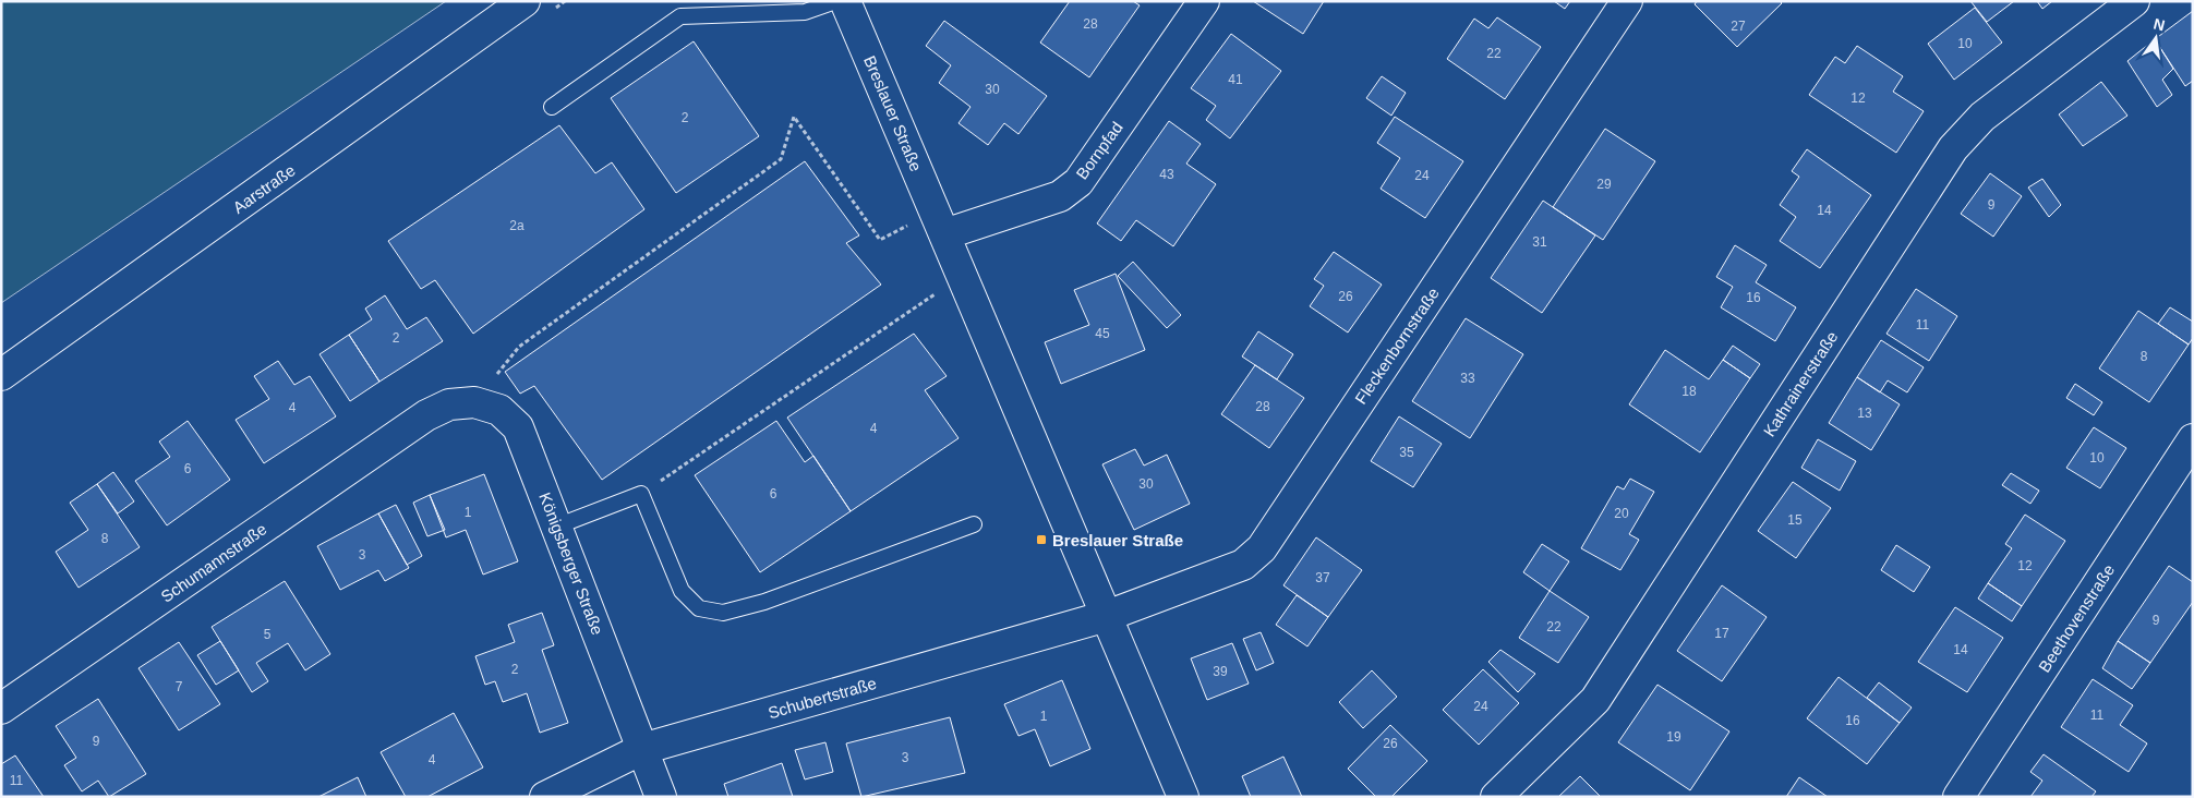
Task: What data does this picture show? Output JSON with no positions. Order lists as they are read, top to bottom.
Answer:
{
  "streets": {
    "street": [
      "Breslauer Straße",
      "Bornpfad",
      "Aarstraße",
      "Fleckenbornstraße",
      "Kathrainerstraße",
      "Schumannstraße",
      "Königsberger Straße",
      "Beethovenstraße",
      "Schubertstraße"
    ]
  },
  "crossings": [
    ["Breslauer Straße", "Bornpfad"],
    ["Breslauer Straße", "Fleckenbornstraße"],
    ["Breslauer Straße", "Schubertstraße"],
    ["Fleckenbornstraße", "Schubertstraße"],
    ["Schumannstraße", "Königsberger Straße"],
    ["Königsberger Straße", "Schubertstraße"]
  ],
  "places": {
    "transit": ["Breslauer Straße"]
  },
  "house_numbers": [
    "28",
    "27",
    "10",
    "22",
    "41",
    "30",
    "12",
    "2",
    "43",
    "24",
    "29",
    "9",
    "14",
    "2a",
    "31",
    "26",
    "16",
    "11",
    "45",
    "2",
    "8",
    "33",
    "18",
    "28",
    "4",
    "13",
    "4",
    "35",
    "10",
    "6",
    "30",
    "6",
    "1",
    "20",
    "15",
    "8",
    "3",
    "12",
    "37",
    "9",
    "22",
    "17",
    "5",
    "14",
    "2",
    "39",
    "7",
    "24",
    "11",
    "1",
    "16",
    "19",
    "9",
    "26",
    "3",
    "4",
    "11"
  ],
  "north": "top"
}
